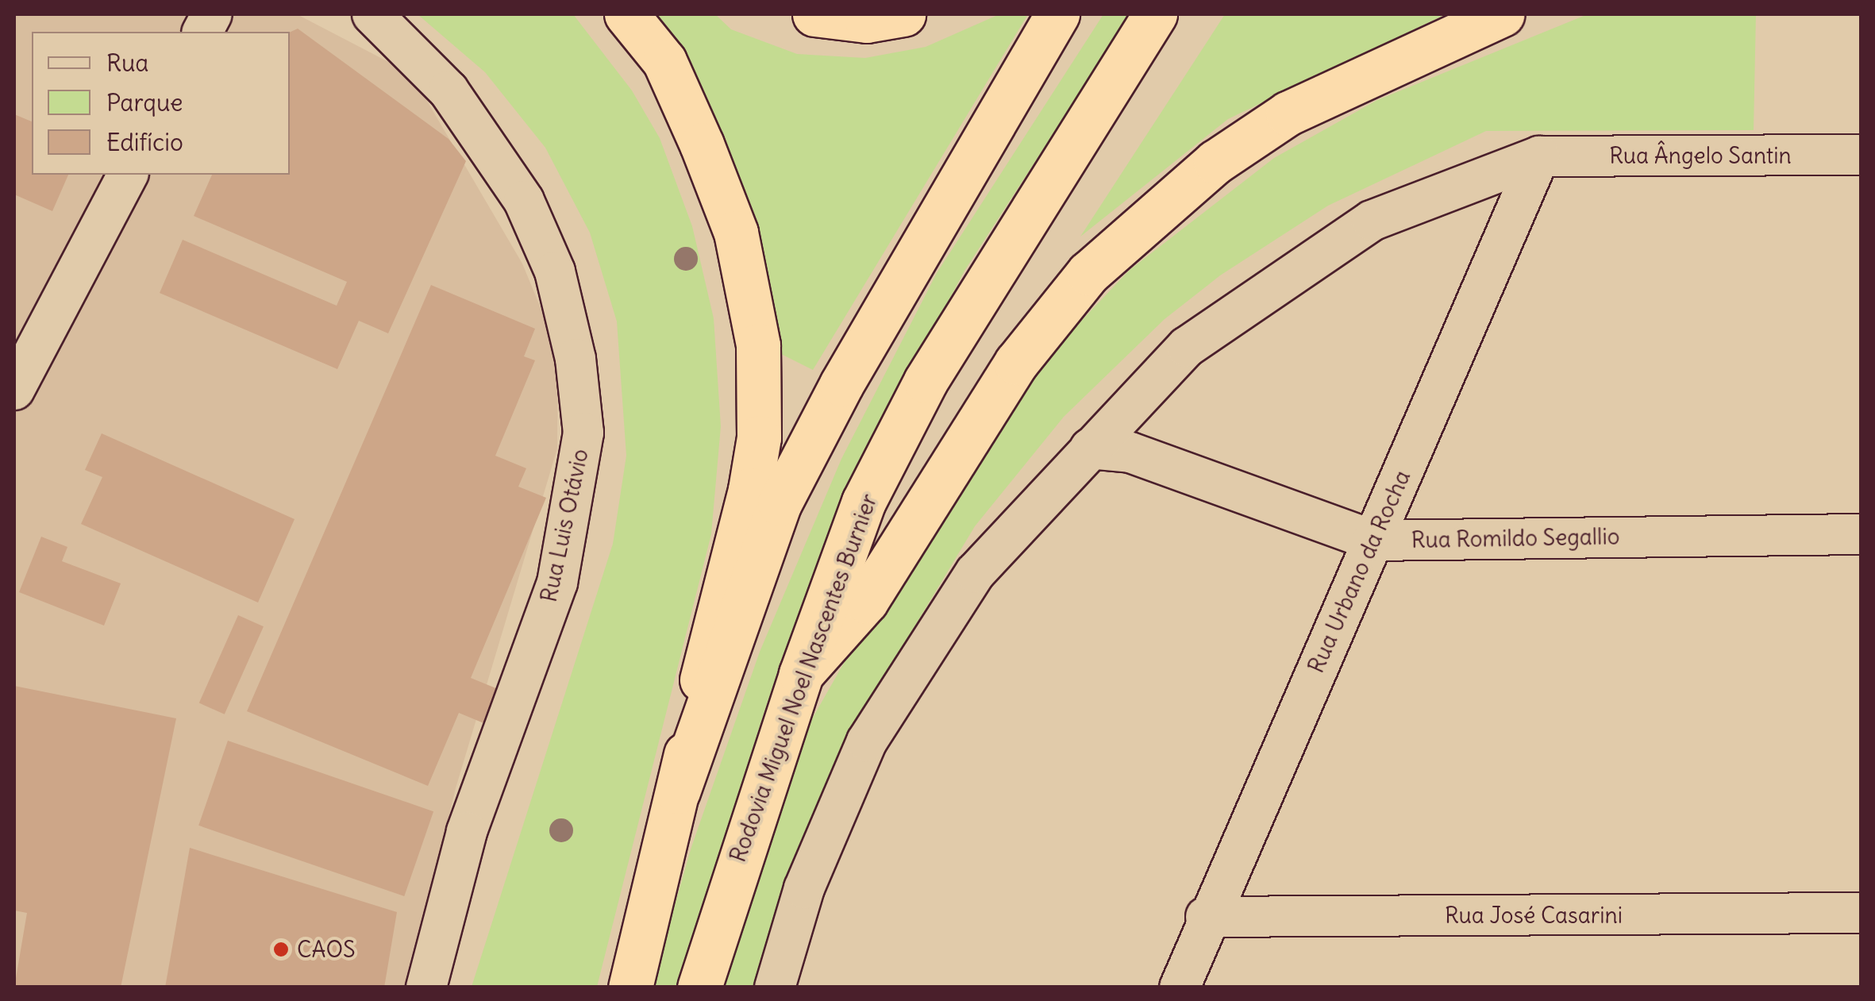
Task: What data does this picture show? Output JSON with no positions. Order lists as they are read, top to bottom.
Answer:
{
  "streets": {
    "highway": ["Rodovia Miguel Noel Nascentes Burnier"],
    "street": [
      "Rua Ângelo Santin",
      "Rua Luis Otávio",
      "Rua Romildo Segallio",
      "Rua Urbano da Rocha",
      "Rua José Casarini"
    ]
  },
  "crossings": [
    ["Rua Ângelo Santin", "Rua Urbano da Rocha"],
    ["Rua Romildo Segallio", "Rua Urbano da Rocha"],
    ["Rua Urbano da Rocha", "Rua José Casarini"]
  ],
  "places": ["CAOS"],
  "legend": ["Rua", "Parque", "Edifício"]
}
